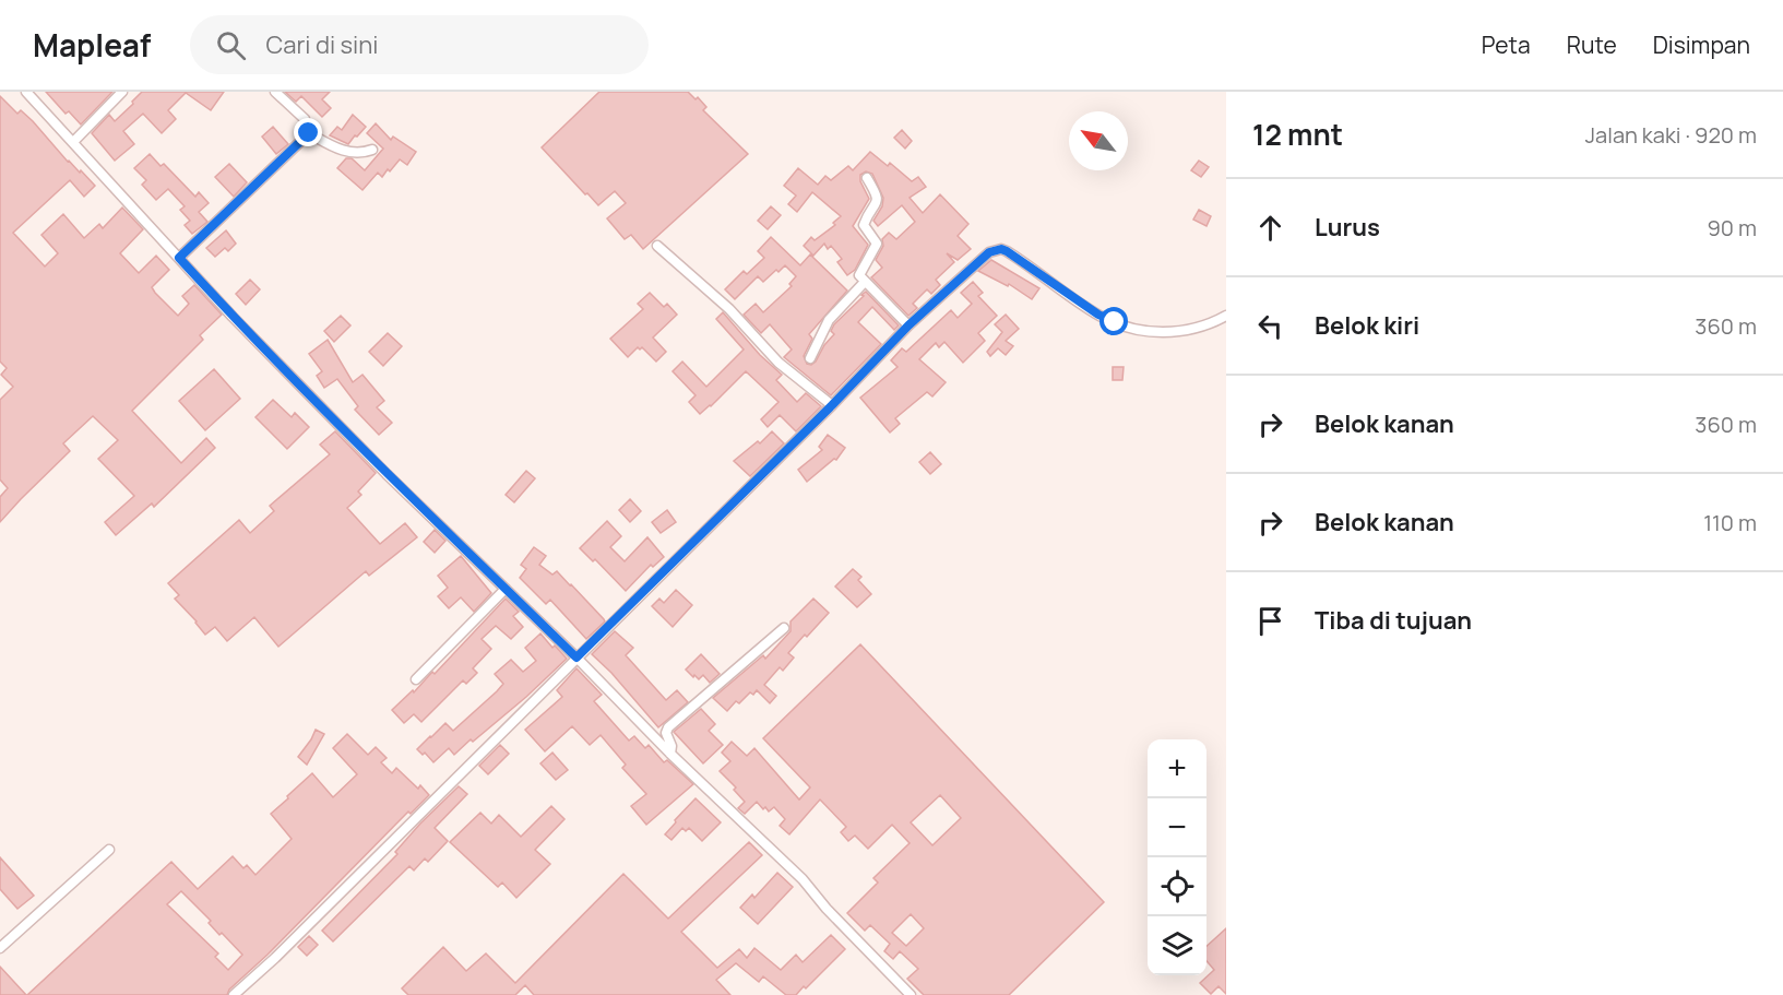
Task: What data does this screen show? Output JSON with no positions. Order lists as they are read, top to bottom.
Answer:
{
  "north": "top left",
  "page": {
    "header": "Mapleaf",
    "search": "Cari di sini",
    "nav": ["Peta", "Rute", "Disimpan"],
    "heading": ["12 mnt", "Jalan kaki · 920 m"],
    "list": [
      ["Lurus", "90 m"],
      ["Belok kiri", "360 m"],
      ["Belok kanan", "360 m"],
      ["Belok kanan", "110 m"],
      "Tiba di tujuan"
    ],
    "map_buttons": ["+", "−"]
  }
}
